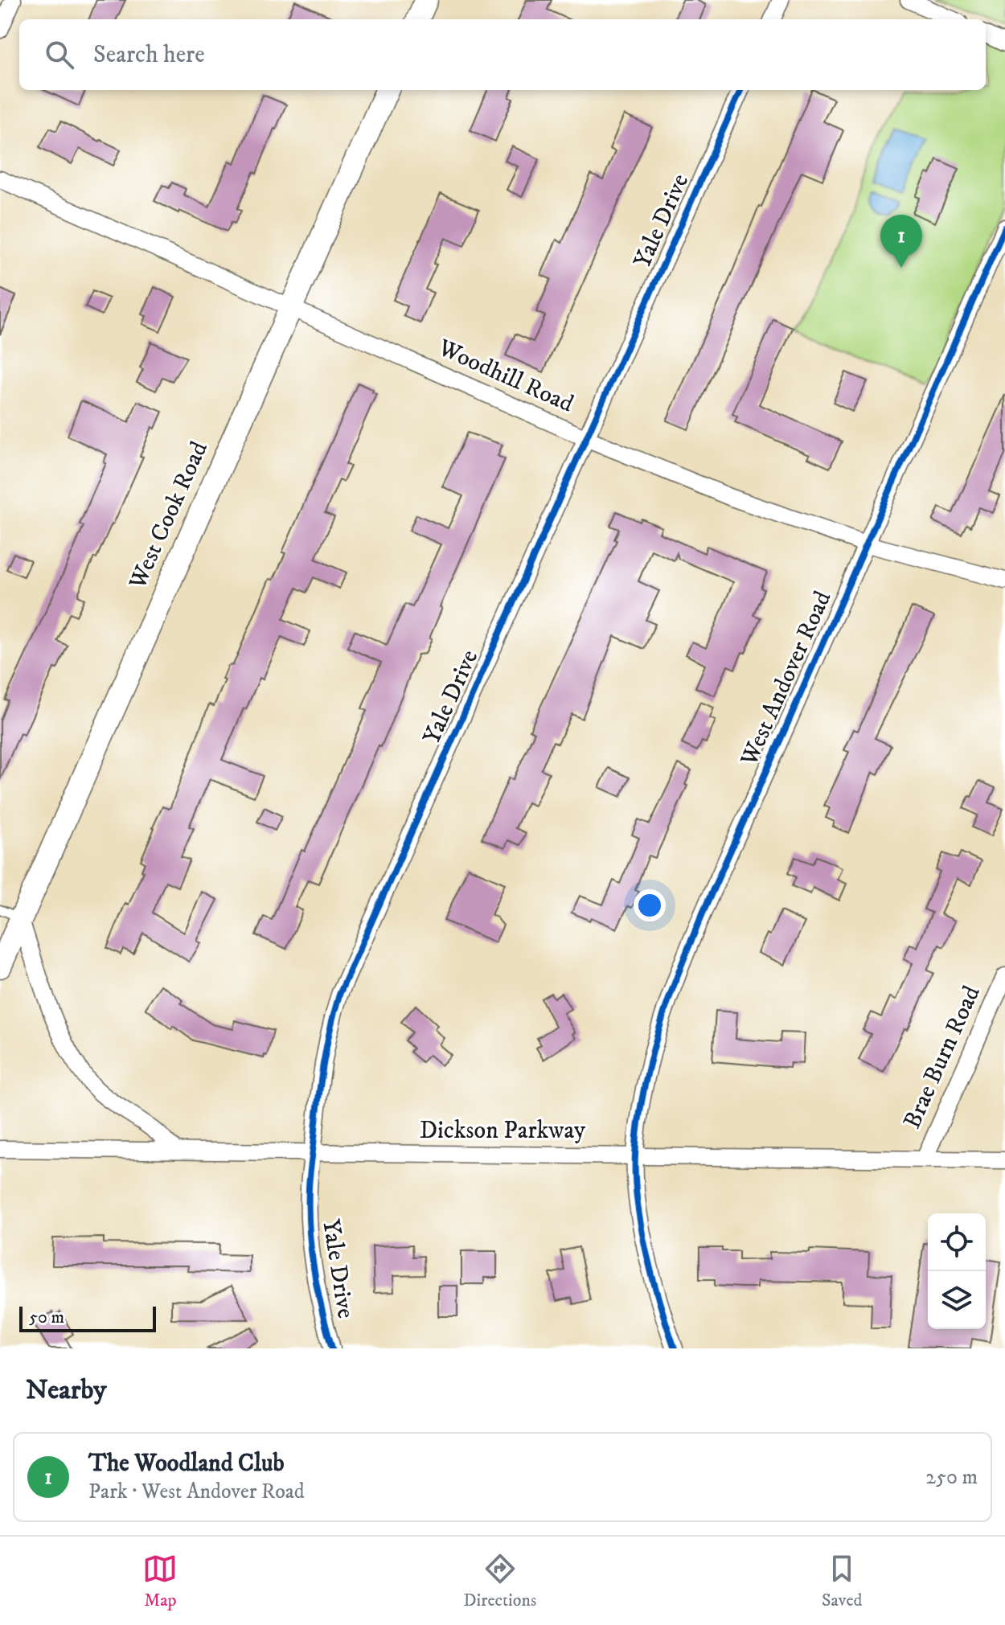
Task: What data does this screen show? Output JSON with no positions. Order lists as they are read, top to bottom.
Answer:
{
  "streets": {
    "main road": ["West Cook Road"],
    "street": [
      "Yale Drive",
      "Woodhill Road",
      "West Andover Road",
      "Brae Burn Road",
      "Dickson Parkway"
    ]
  },
  "crossings": [
    ["Yale Drive", "Woodhill Road"],
    ["Yale Drive", "Dickson Parkway"],
    ["Woodhill Road", "West Cook Road"],
    ["Woodhill Road", "West Andover Road"],
    ["West Andover Road", "Dickson Parkway"],
    ["Brae Burn Road", "Dickson Parkway"]
  ],
  "scale_bar": "50 m",
  "page": {
    "search": "Search here",
    "pins": "1",
    "scale": "50 m",
    "heading": "Nearby",
    "list": [
      {
        "mark": "1",
        "name": "The Woodland Club",
        "note": "Park · West Andover Road",
        "value": "250 m"
      }
    ],
    "nav": ["Map", "Directions", "Saved"]
  }
}
